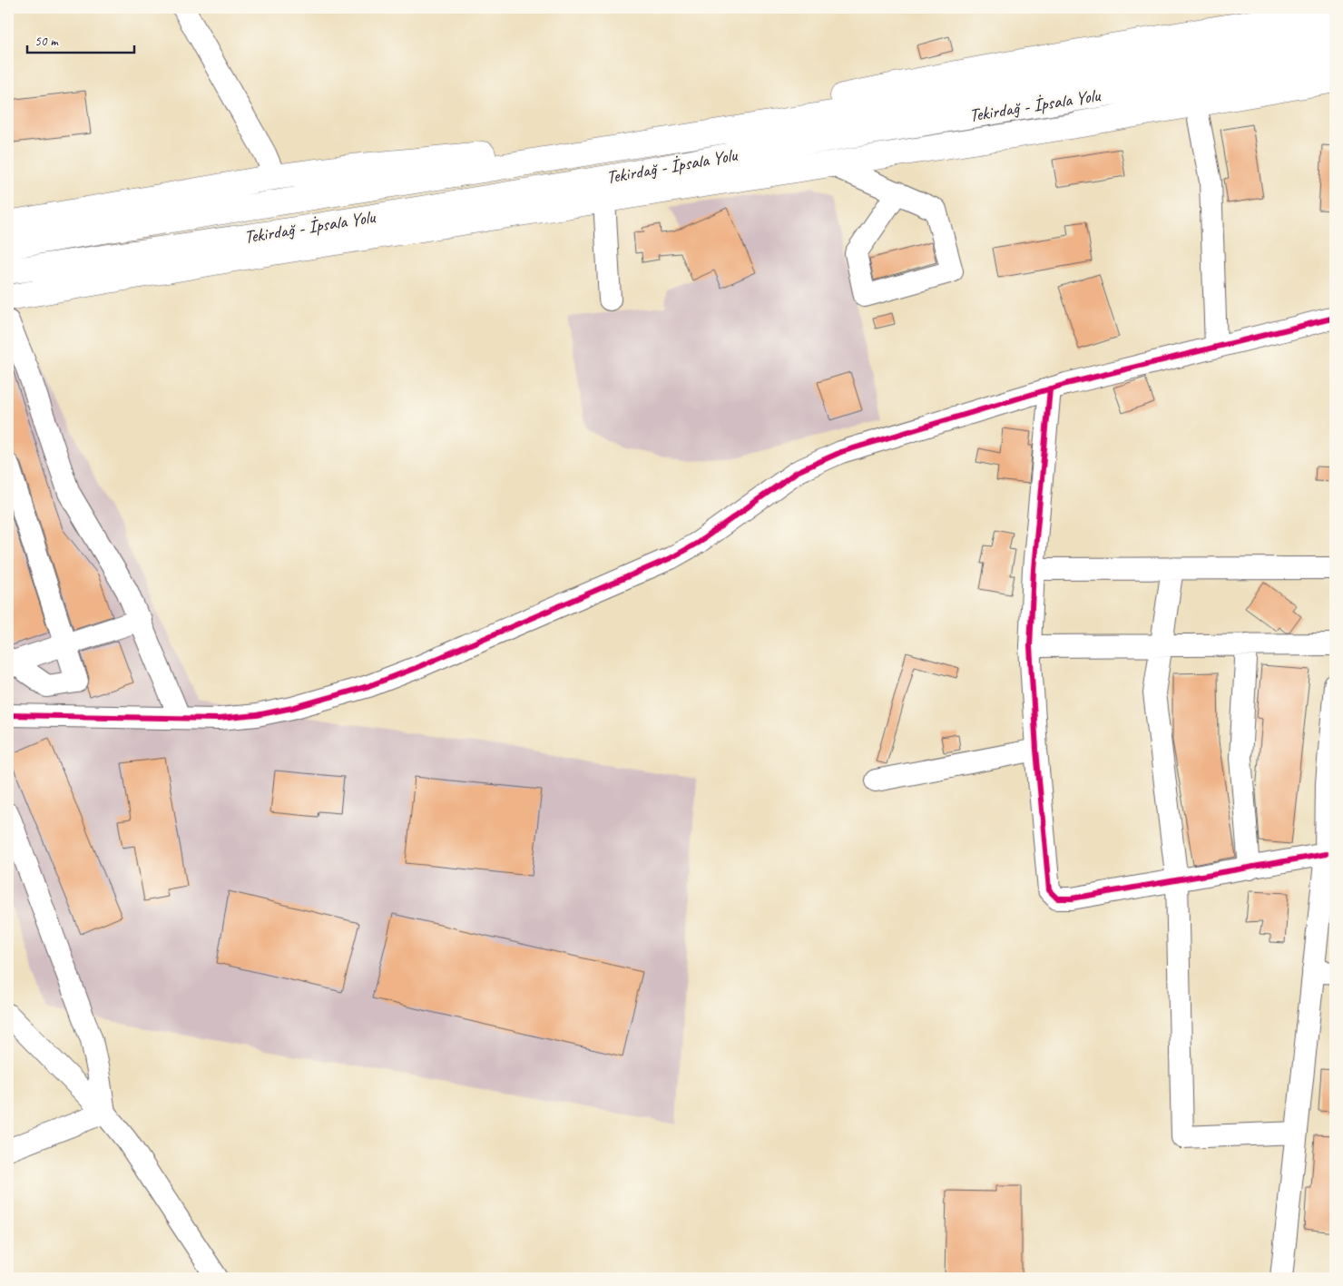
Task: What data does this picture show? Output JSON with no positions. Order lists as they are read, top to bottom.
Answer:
{
  "streets": {
    "highway": ["Tekirdağ - İpsala Yolu"]
  },
  "scale_bar": "50 m"
}
